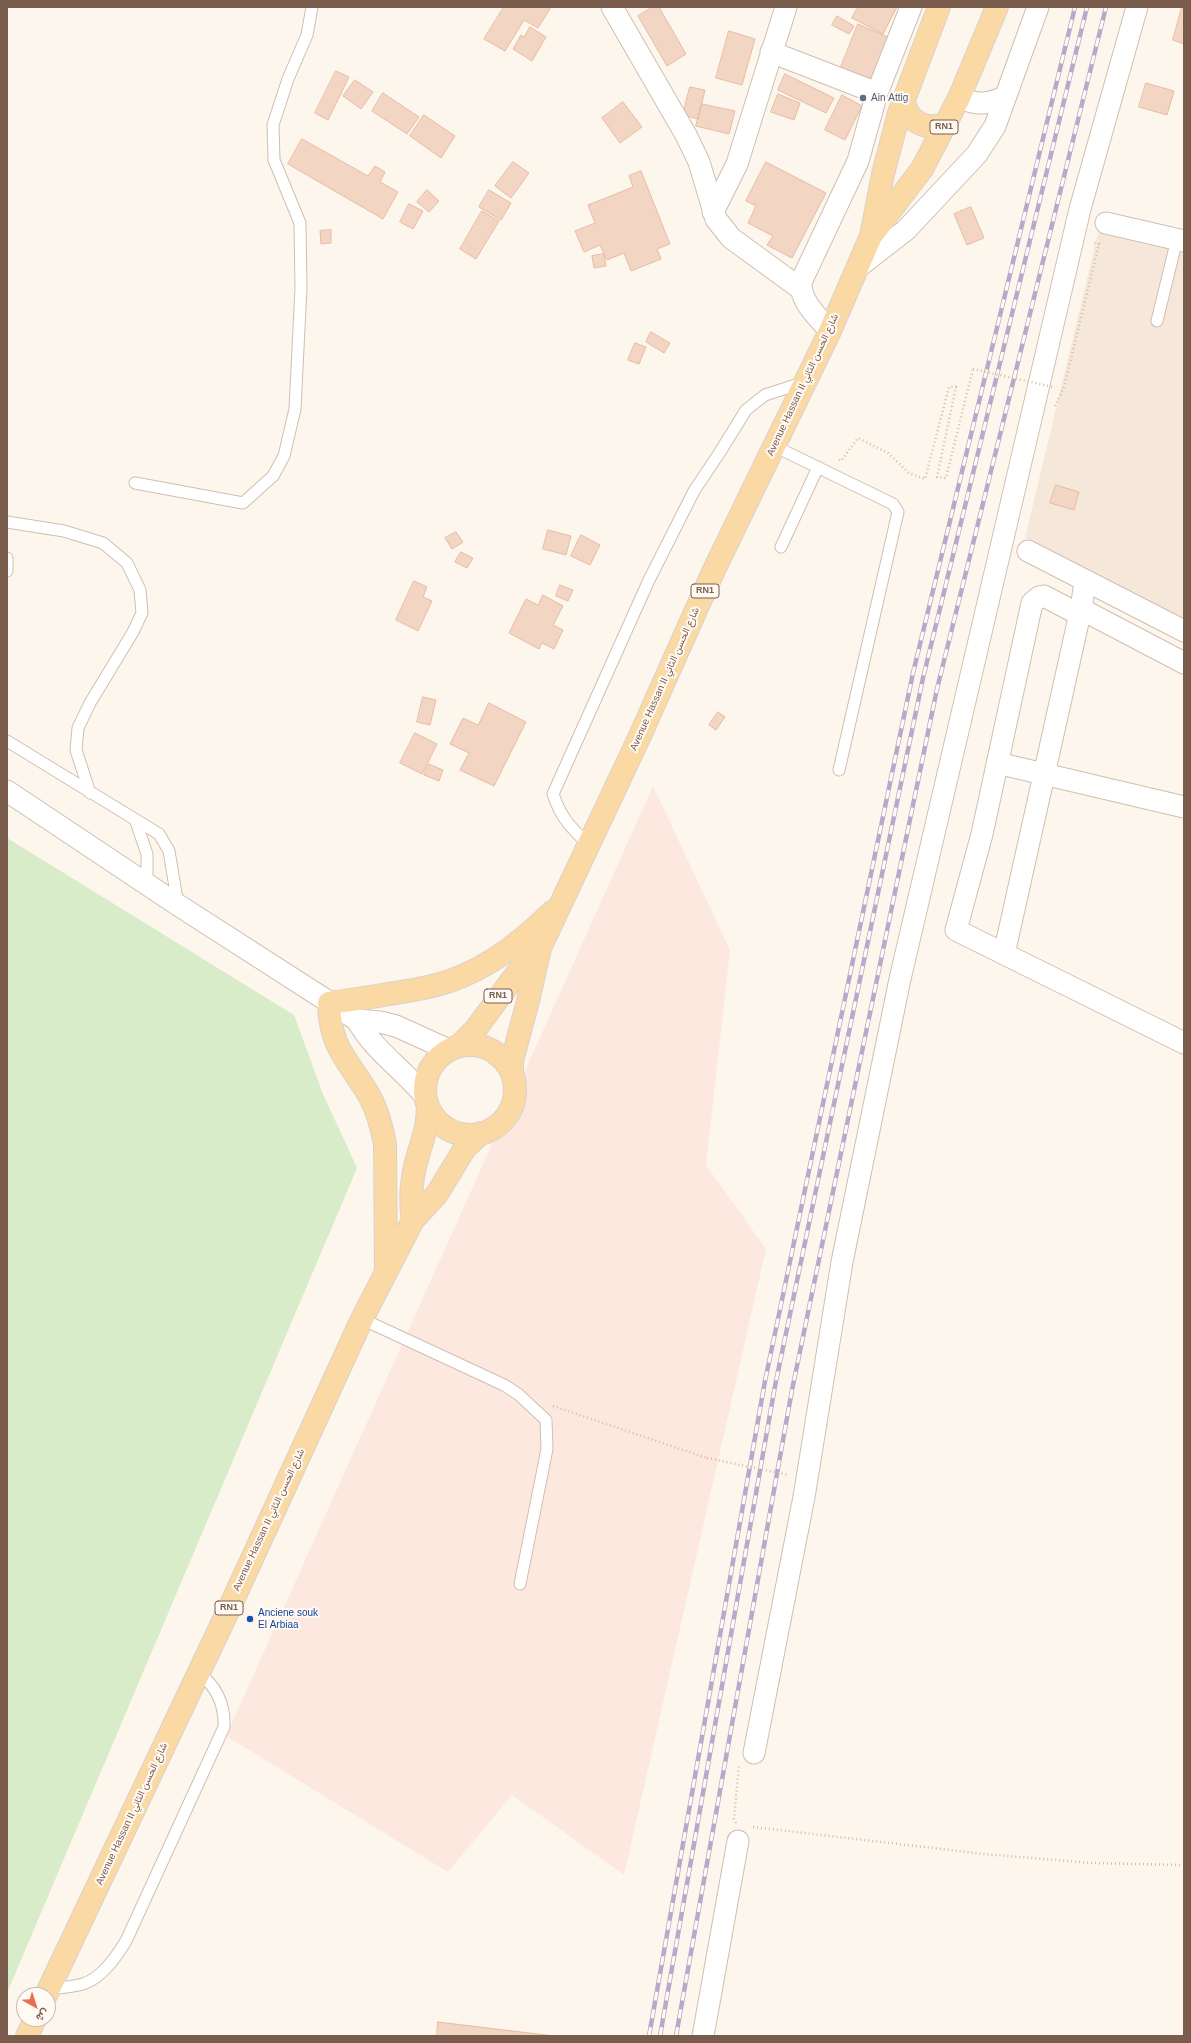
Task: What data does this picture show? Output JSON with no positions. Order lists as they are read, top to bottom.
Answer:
{
  "streets": {
    "main road": ["RN1", "Avenue Hassan II شارع الحسن الثاني"]
  },
  "places": ["Ain Attig", "Anciene souk El Arbiaa"],
  "north": "bottom right"
}
